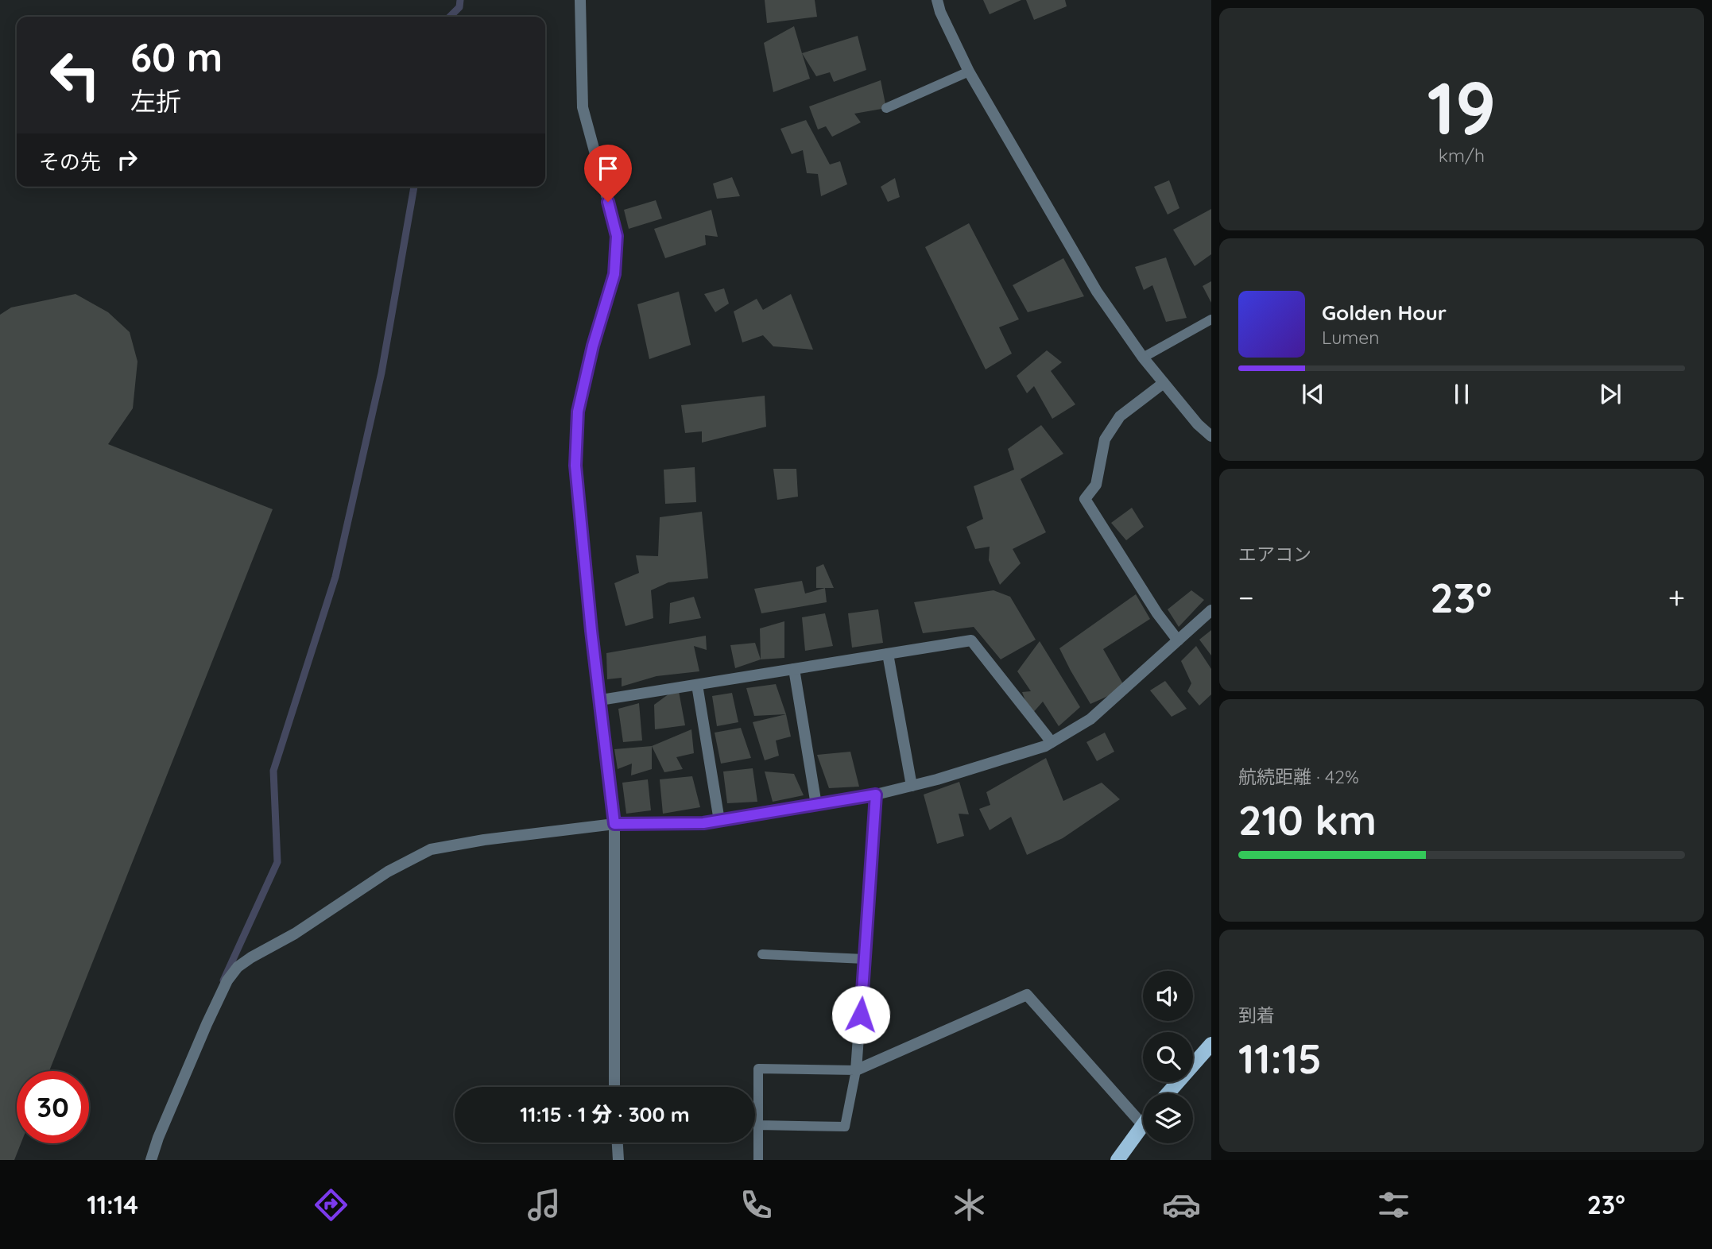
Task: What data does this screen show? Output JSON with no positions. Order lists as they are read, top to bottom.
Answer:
{
  "page": {
    "tile": [
      ["19", "km/h"],
      "エアコン",
      ["航続距離 · 42%", "210 km"],
      ["到着", "11:15"]
    ],
    "turn": ["60 m", "左折"],
    "then": "その先",
    "song": ["Golden Hour", "Lumen"],
    "heat": ["−", "23°", "+"],
    "limit": "30",
    "trip": "11:15 · 1 分 · 300 m",
    "tabs": ["11:14", "23°"]
  }
}
